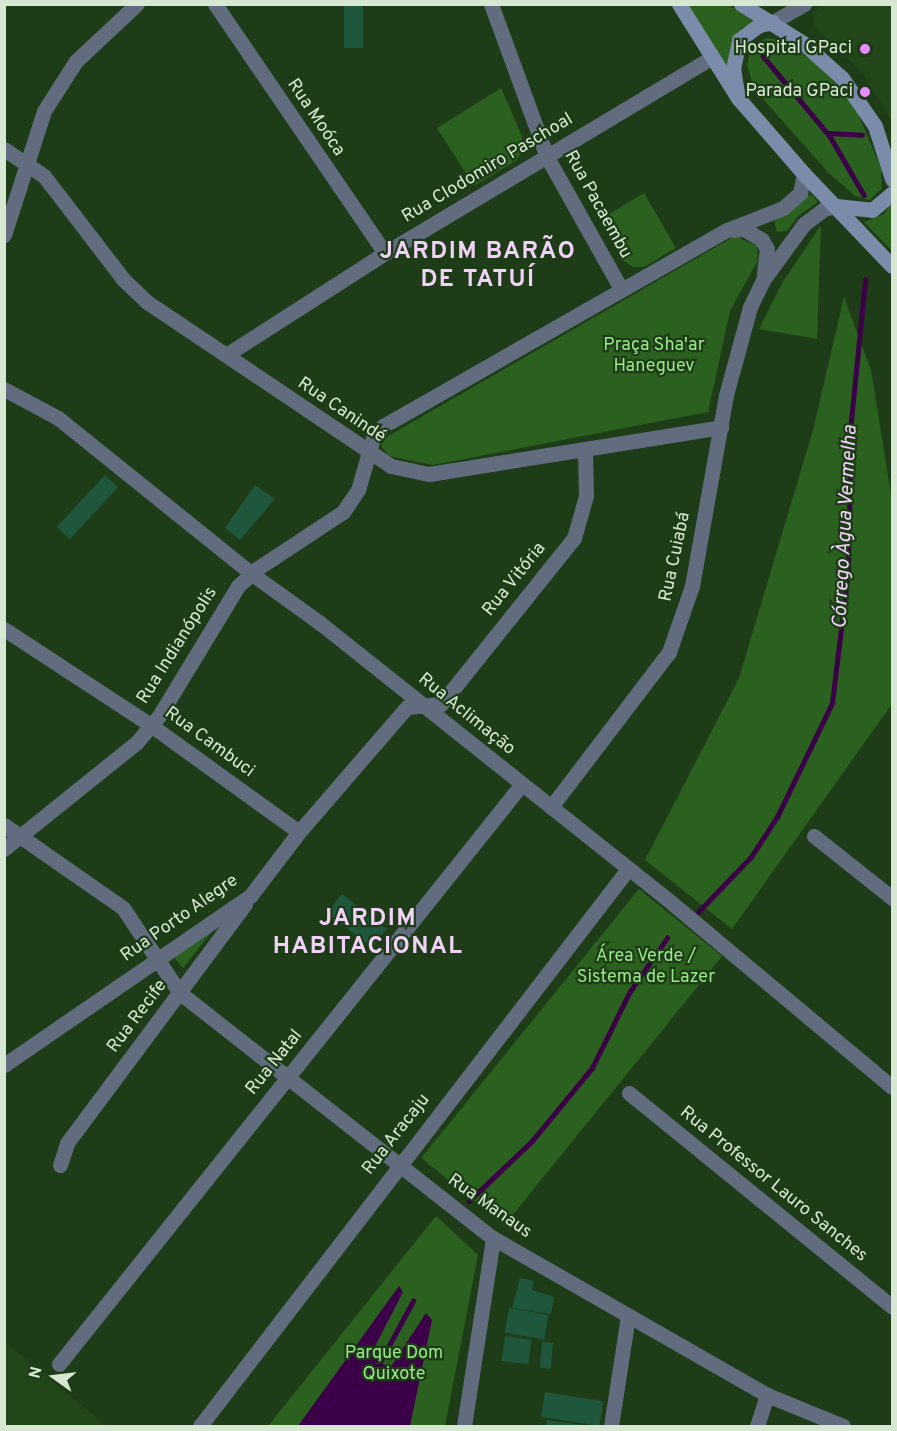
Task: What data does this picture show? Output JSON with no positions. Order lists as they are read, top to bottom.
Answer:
{
  "streets": {
    "street": [
      "Rua Moóca",
      "Rua Clodomiro Paschoal",
      "Rua Pacaembu",
      "Rua Canindé",
      "Rua Cuiabá",
      "Rua Vitória",
      "Rua Indianópolis",
      "Rua Aclimação",
      "Rua Cambuci",
      "Rua Porto Alegre",
      "Rua Recife",
      "Rua Natal",
      "Rua Aracaju",
      "Rua Professor Lauro Sanches",
      "Rua Manaus"
    ]
  },
  "crossings": [
    ["Rua Moóca", "Rua Clodomiro Paschoal"],
    ["Rua Clodomiro Paschoal", "Rua Pacaembu"],
    ["Rua Clodomiro Paschoal", "Rua Canindé"],
    ["Rua Pacaembu", "Rua Indianópolis"],
    ["Rua Canindé", "Rua Cuiabá"],
    ["Rua Canindé", "Rua Vitória"],
    ["Rua Canindé", "Rua Indianópolis"],
    ["Rua Cuiabá", "Rua Indianópolis"],
    ["Rua Cuiabá", "Rua Aclimação"],
    ["Rua Vitória", "Rua Aclimação"],
    ["Rua Vitória", "Rua Porto Alegre"],
    ["Rua Indianópolis", "Rua Aclimação"],
    ["Rua Indianópolis", "Rua Cambuci"],
    ["Rua Indianópolis", "Rua Manaus"],
    ["Rua Aclimação", "Rua Porto Alegre"],
    ["Rua Aclimação", "Rua Natal"],
    ["Rua Aclimação", "Rua Aracaju"],
    ["Rua Cambuci", "Rua Porto Alegre"],
    ["Rua Porto Alegre", "Rua Recife"],
    ["Rua Porto Alegre", "Rua Manaus"],
    ["Rua Recife", "Rua Manaus"],
    ["Rua Natal", "Rua Manaus"],
    ["Rua Aracaju", "Rua Manaus"]
  ],
  "districts": ["JARDIM BARÃO DE TATUÍ", "JARDIM HABITACIONAL"],
  "water": ["Córrego Àgua Vermelha"],
  "parks": ["Praça Sha'ar Haneguev", "Área Verde / Sistema de Lazer", "Parque Dom Quixote"],
  "places": ["Hospital GPaci", "Parada GPaci"],
  "north": "left"
}
